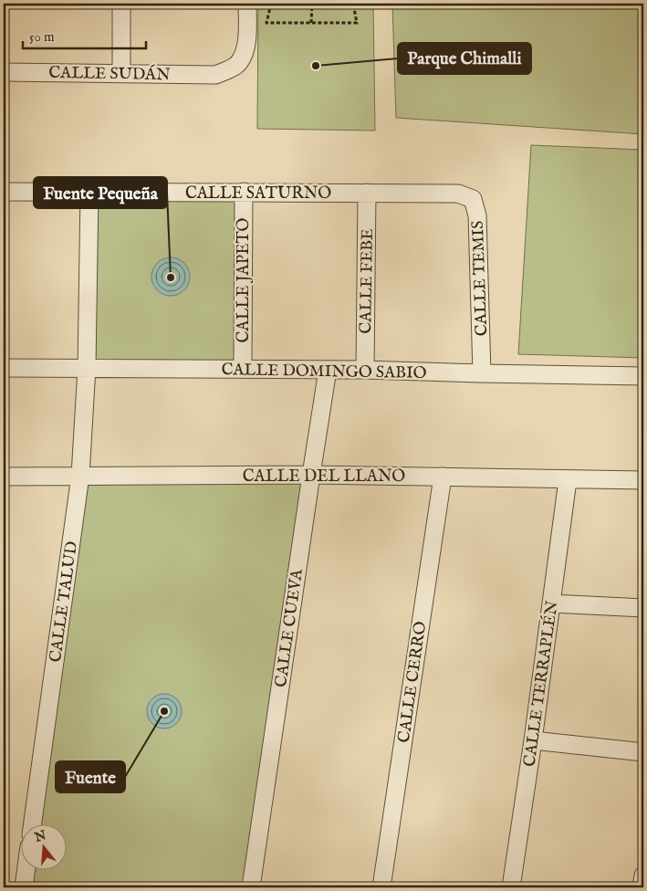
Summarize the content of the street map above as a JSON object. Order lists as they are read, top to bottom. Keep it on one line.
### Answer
{"streets":{"street":["CALLE SUDÁN","CALLE SATURNO","CALLE TEMIS","CALLE JAPETO","CALLE FEBE","CALLE DOMINGO SABIO","CALLE DEL LLANO","CALLE TALUD","CALLE CUEVA","CALLE CERRO","CALLE TERRAPLÉN"]},"crossings":[["CALLE SATURNO","CALLE TEMIS"],["CALLE SATURNO","CALLE JAPETO"],["CALLE SATURNO","CALLE FEBE"],["CALLE SATURNO","CALLE TALUD"],["CALLE TEMIS","CALLE DOMINGO SABIO"],["CALLE JAPETO","CALLE DOMINGO SABIO"],["CALLE FEBE","CALLE DOMINGO SABIO"],["CALLE DOMINGO SABIO","CALLE TALUD"],["CALLE DOMINGO SABIO","CALLE CUEVA"],["CALLE DEL LLANO","CALLE TALUD"],["CALLE DEL LLANO","CALLE CUEVA"],["CALLE DEL LLANO","CALLE CERRO"],["CALLE DEL LLANO","CALLE TERRAPLÉN"]],"places":["Parque Chimalli","Fuente Pequeña","Fuente"],"scale_bar":"50 m","north":"top"}
